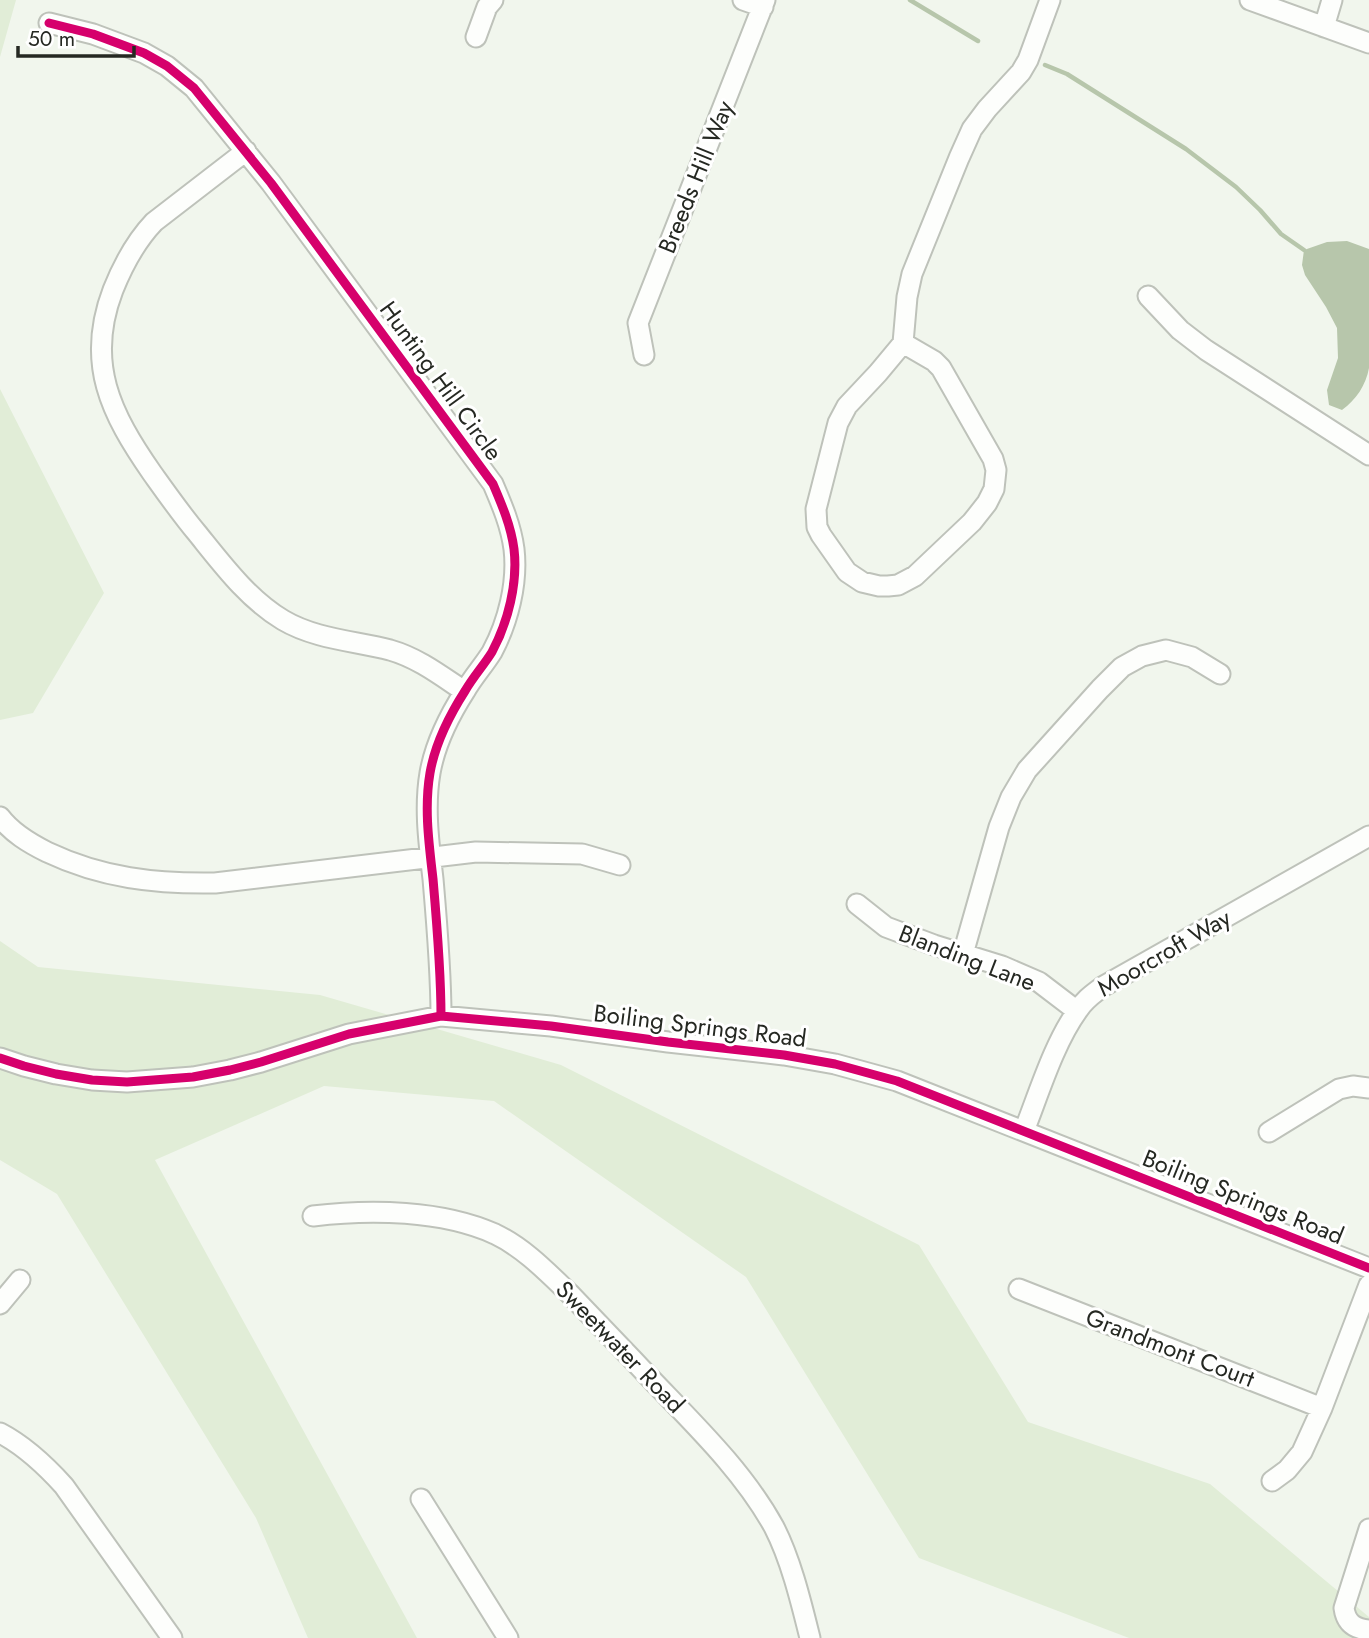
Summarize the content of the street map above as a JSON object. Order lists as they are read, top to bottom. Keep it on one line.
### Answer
{"streets":{"street":["Breeds Hill Way","Hunting Hill Circle","Moorcroft Way","Blanding Lane","Boiling Springs Road","Sweetwater Road","Grandmont Court"]},"crossings":[["Hunting Hill Circle","Boiling Springs Road"],["Moorcroft Way","Blanding Lane"],["Moorcroft Way","Boiling Springs Road"]],"scale_bar":"50 m"}
